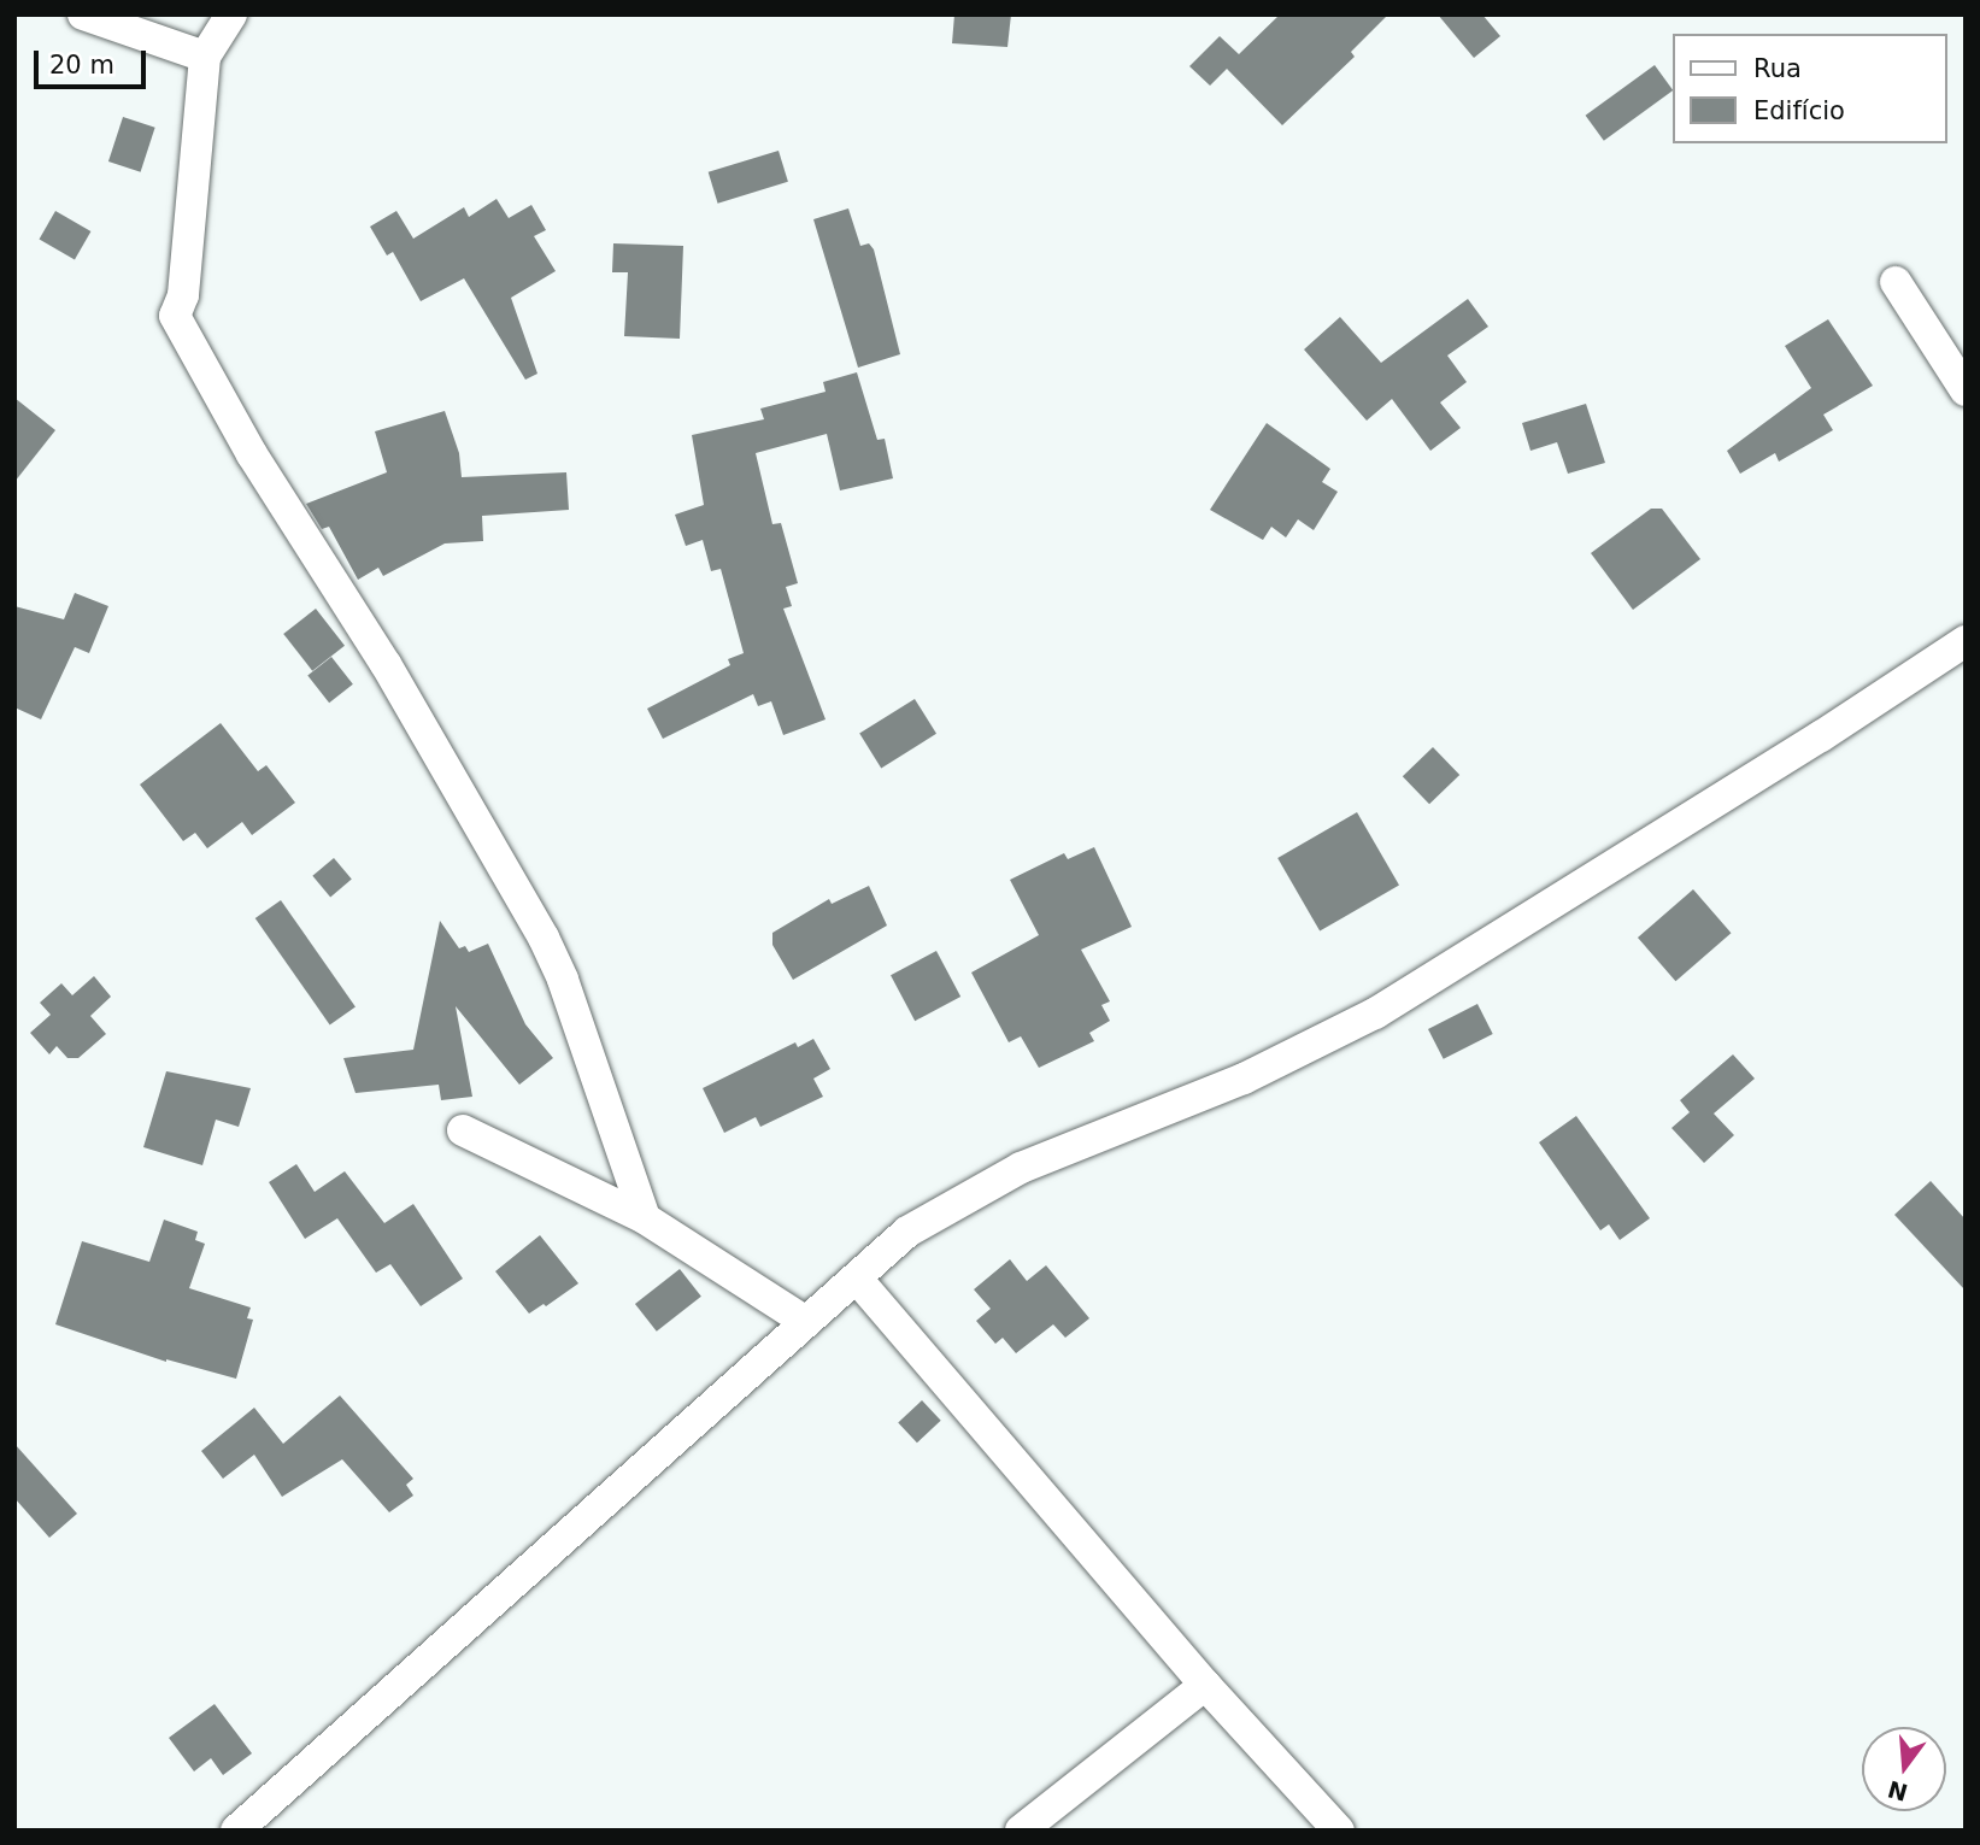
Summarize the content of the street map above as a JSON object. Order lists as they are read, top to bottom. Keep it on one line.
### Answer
{"legend":["Rua","Edifício"],"scale_bar":"20 m","north":"bottom"}
